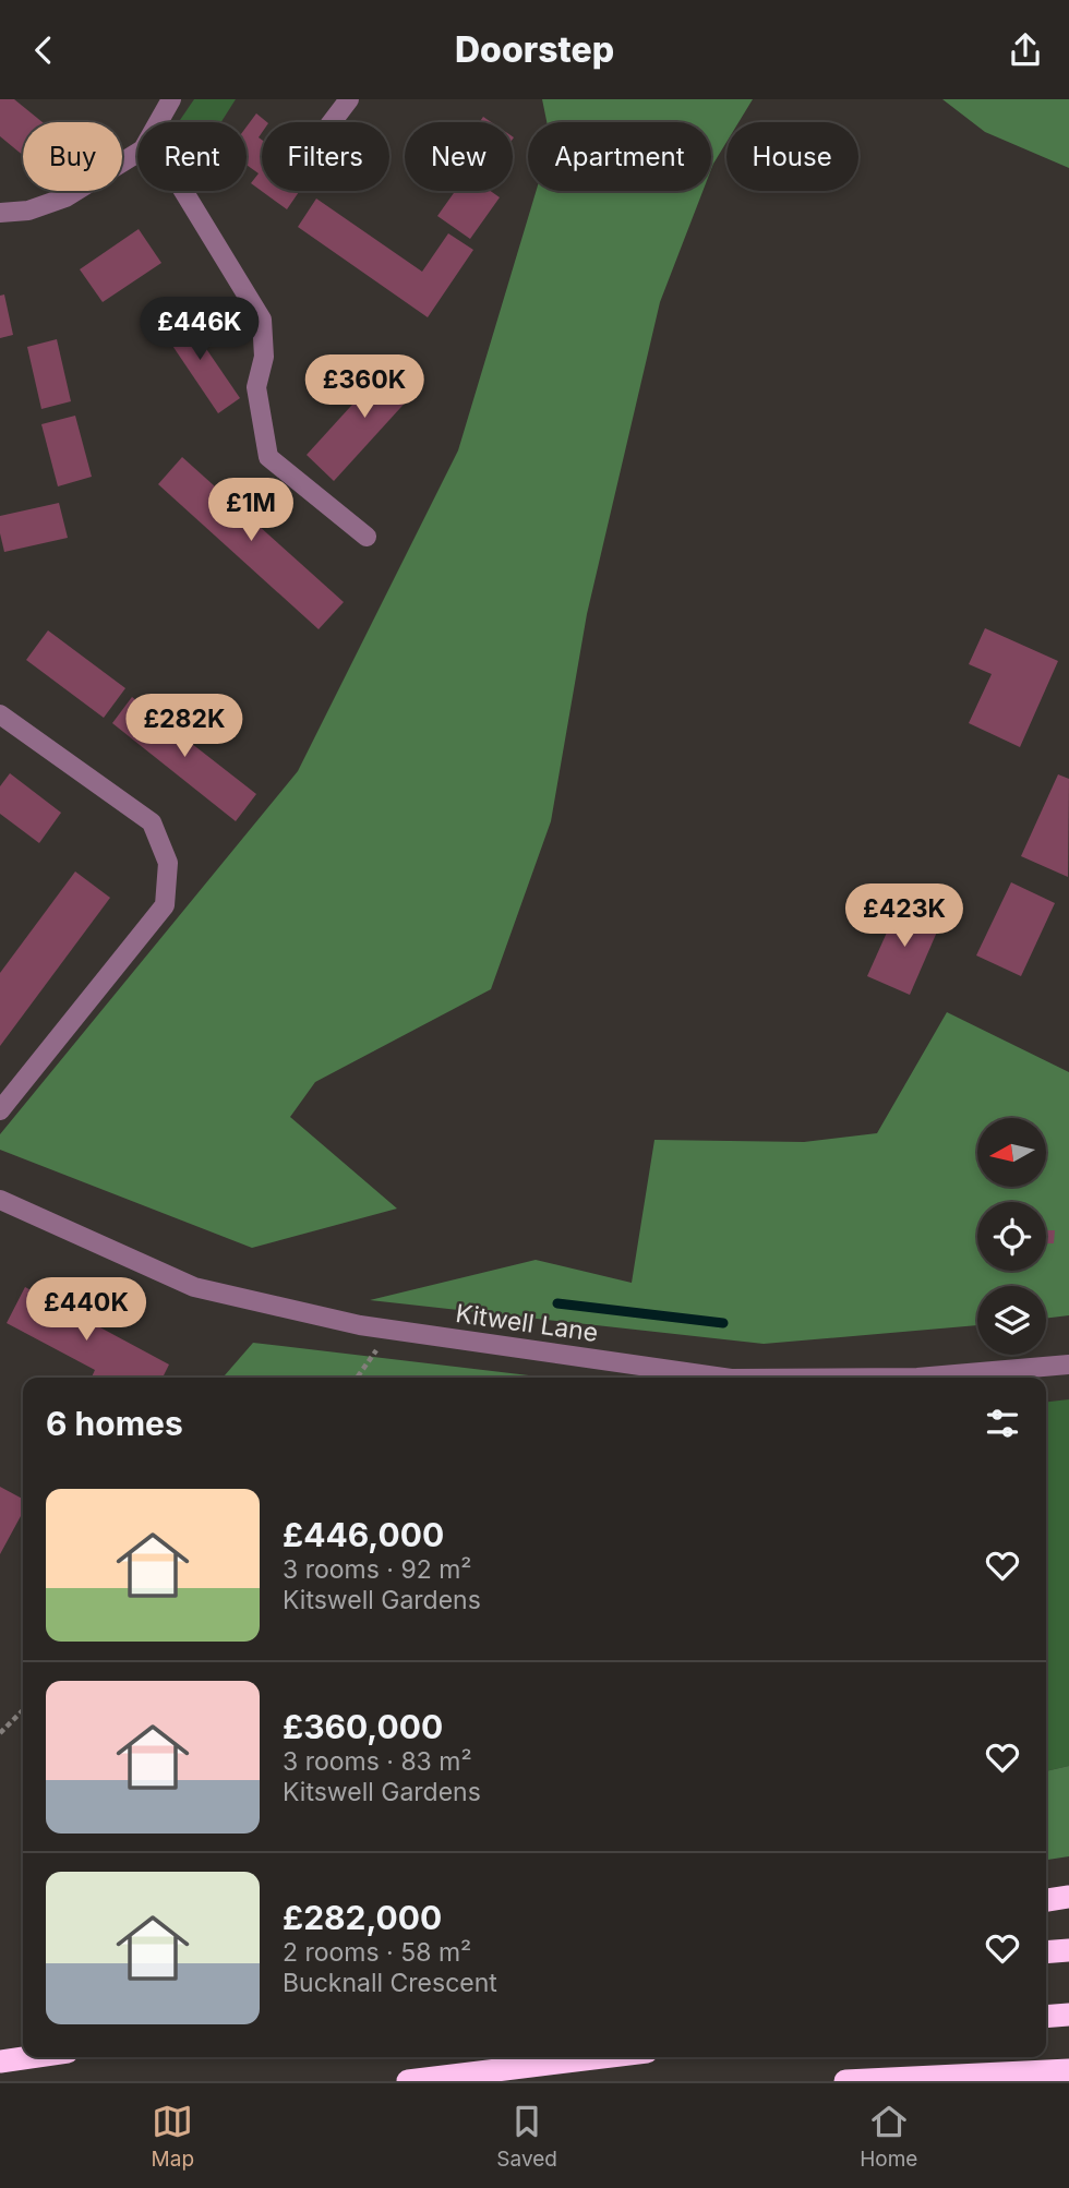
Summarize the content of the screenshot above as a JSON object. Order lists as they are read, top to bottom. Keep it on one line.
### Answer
{"streets":{"street":["Kitwell Lane"]},"north":"left","page":{"header":"Doorstep","chip":["Buy","Rent","Filters","New","Apartment","House"],"price":["£446K","£360K","£1M","£282K","£423K","£440K"],"heading":"6 homes","list":[{"name":"£446,000","note":"3 rooms · 92 m² · Kitswell Gardens"},{"name":"£360,000","note":"3 rooms · 83 m² · Kitswell Gardens"},{"name":"£282,000","note":"2 rooms · 58 m² · Bucknall Crescent"}],"tabs":["Map","Saved","Home"]}}
